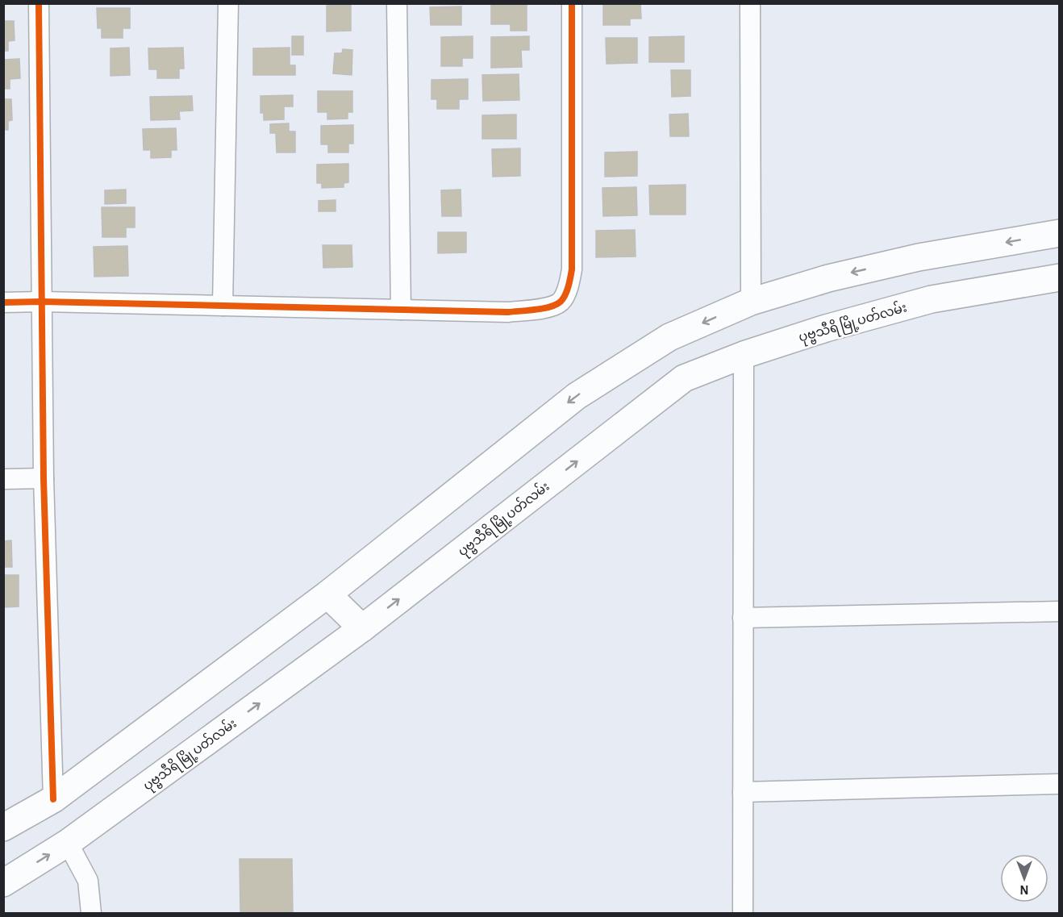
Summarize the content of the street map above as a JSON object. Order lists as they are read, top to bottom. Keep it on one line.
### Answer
{"streets":{"main road":["ပုဗ္ဗသီရိ မြို့ပတ်လမ်း"]},"north":"bottom"}
